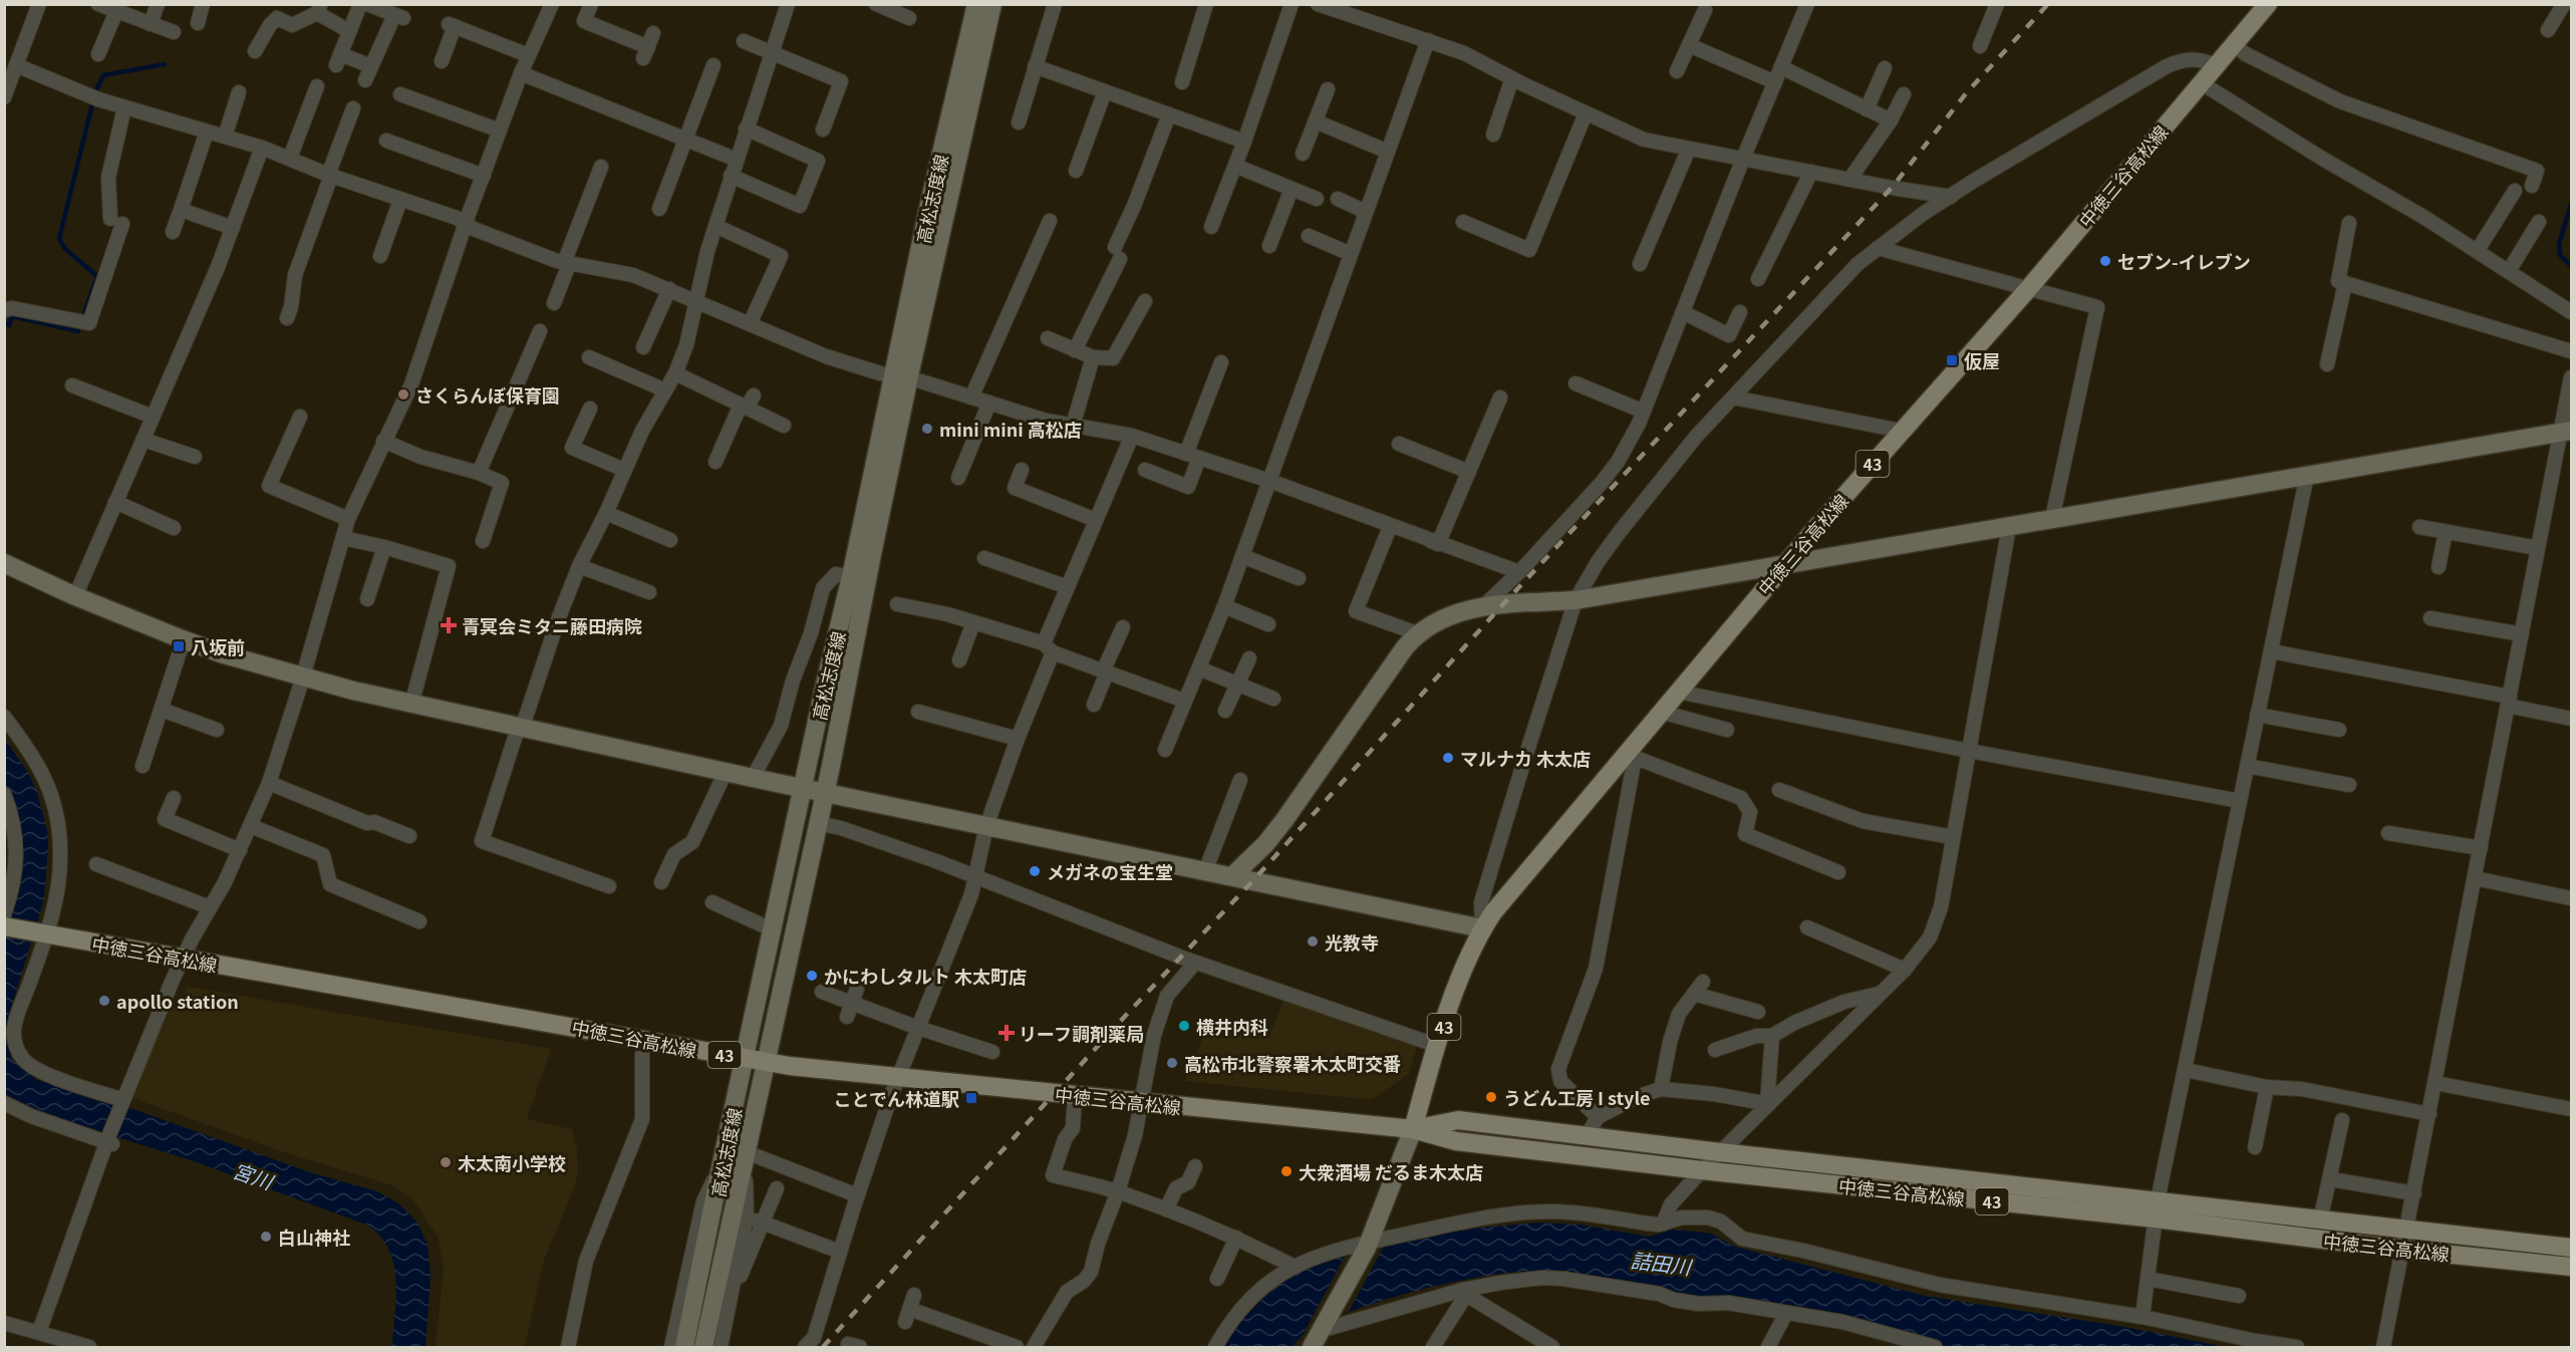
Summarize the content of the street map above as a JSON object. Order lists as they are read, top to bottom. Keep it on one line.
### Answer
{"streets":{"main road":["中徳三谷高松線","43"],"street":["高松志度線"]},"crossings":[["中徳三谷高松線","高松志度線"]],"water":["宮川","詰田川"],"places":{"other":["セブン-イレブン","さくらんぼ保育園","mini mini 高松店","マルナカ 木太店","メガネの宝生堂","光教寺","かにわしタルト 木太町店","apollo station","横井内科","高松市北警察署木太町交番","うどん工房 I style","木太南小学校","大衆酒場 だるま木太店","白山神社"],"transit":["仮屋","八坂前","ことでん林道駅"],"health":["青冥会ミタニ藤田病院","リーフ調剤薬局"]}}
